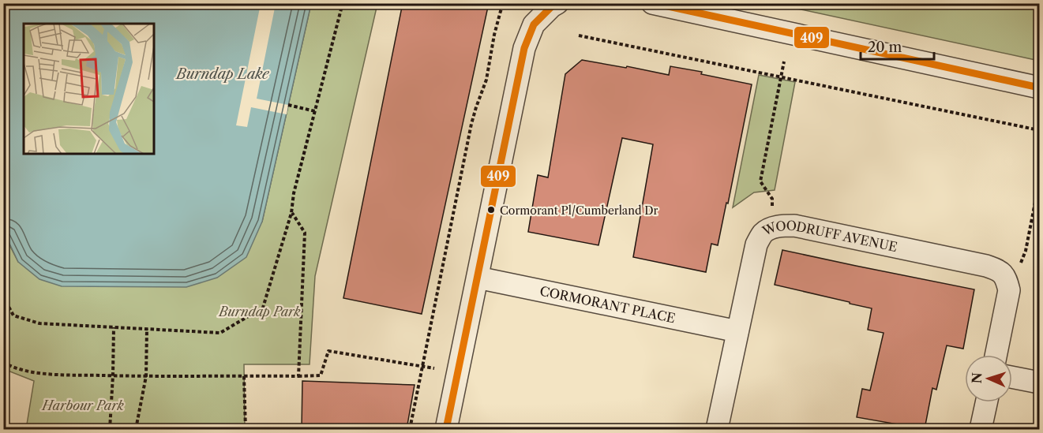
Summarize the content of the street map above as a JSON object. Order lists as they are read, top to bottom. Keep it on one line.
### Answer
{"streets":{"street":["WOODRUFF AVENUE","CORMORANT PLACE"]},"crossings":[["WOODRUFF AVENUE","CORMORANT PLACE"]],"water":["Burndap Lake"],"parks":["Burndap Park","Harbour Park"],"places":["Cormorant Pl/Cumberland Dr"],"lines":["transit line 409"],"scale_bar":"20 m","north":"left"}
